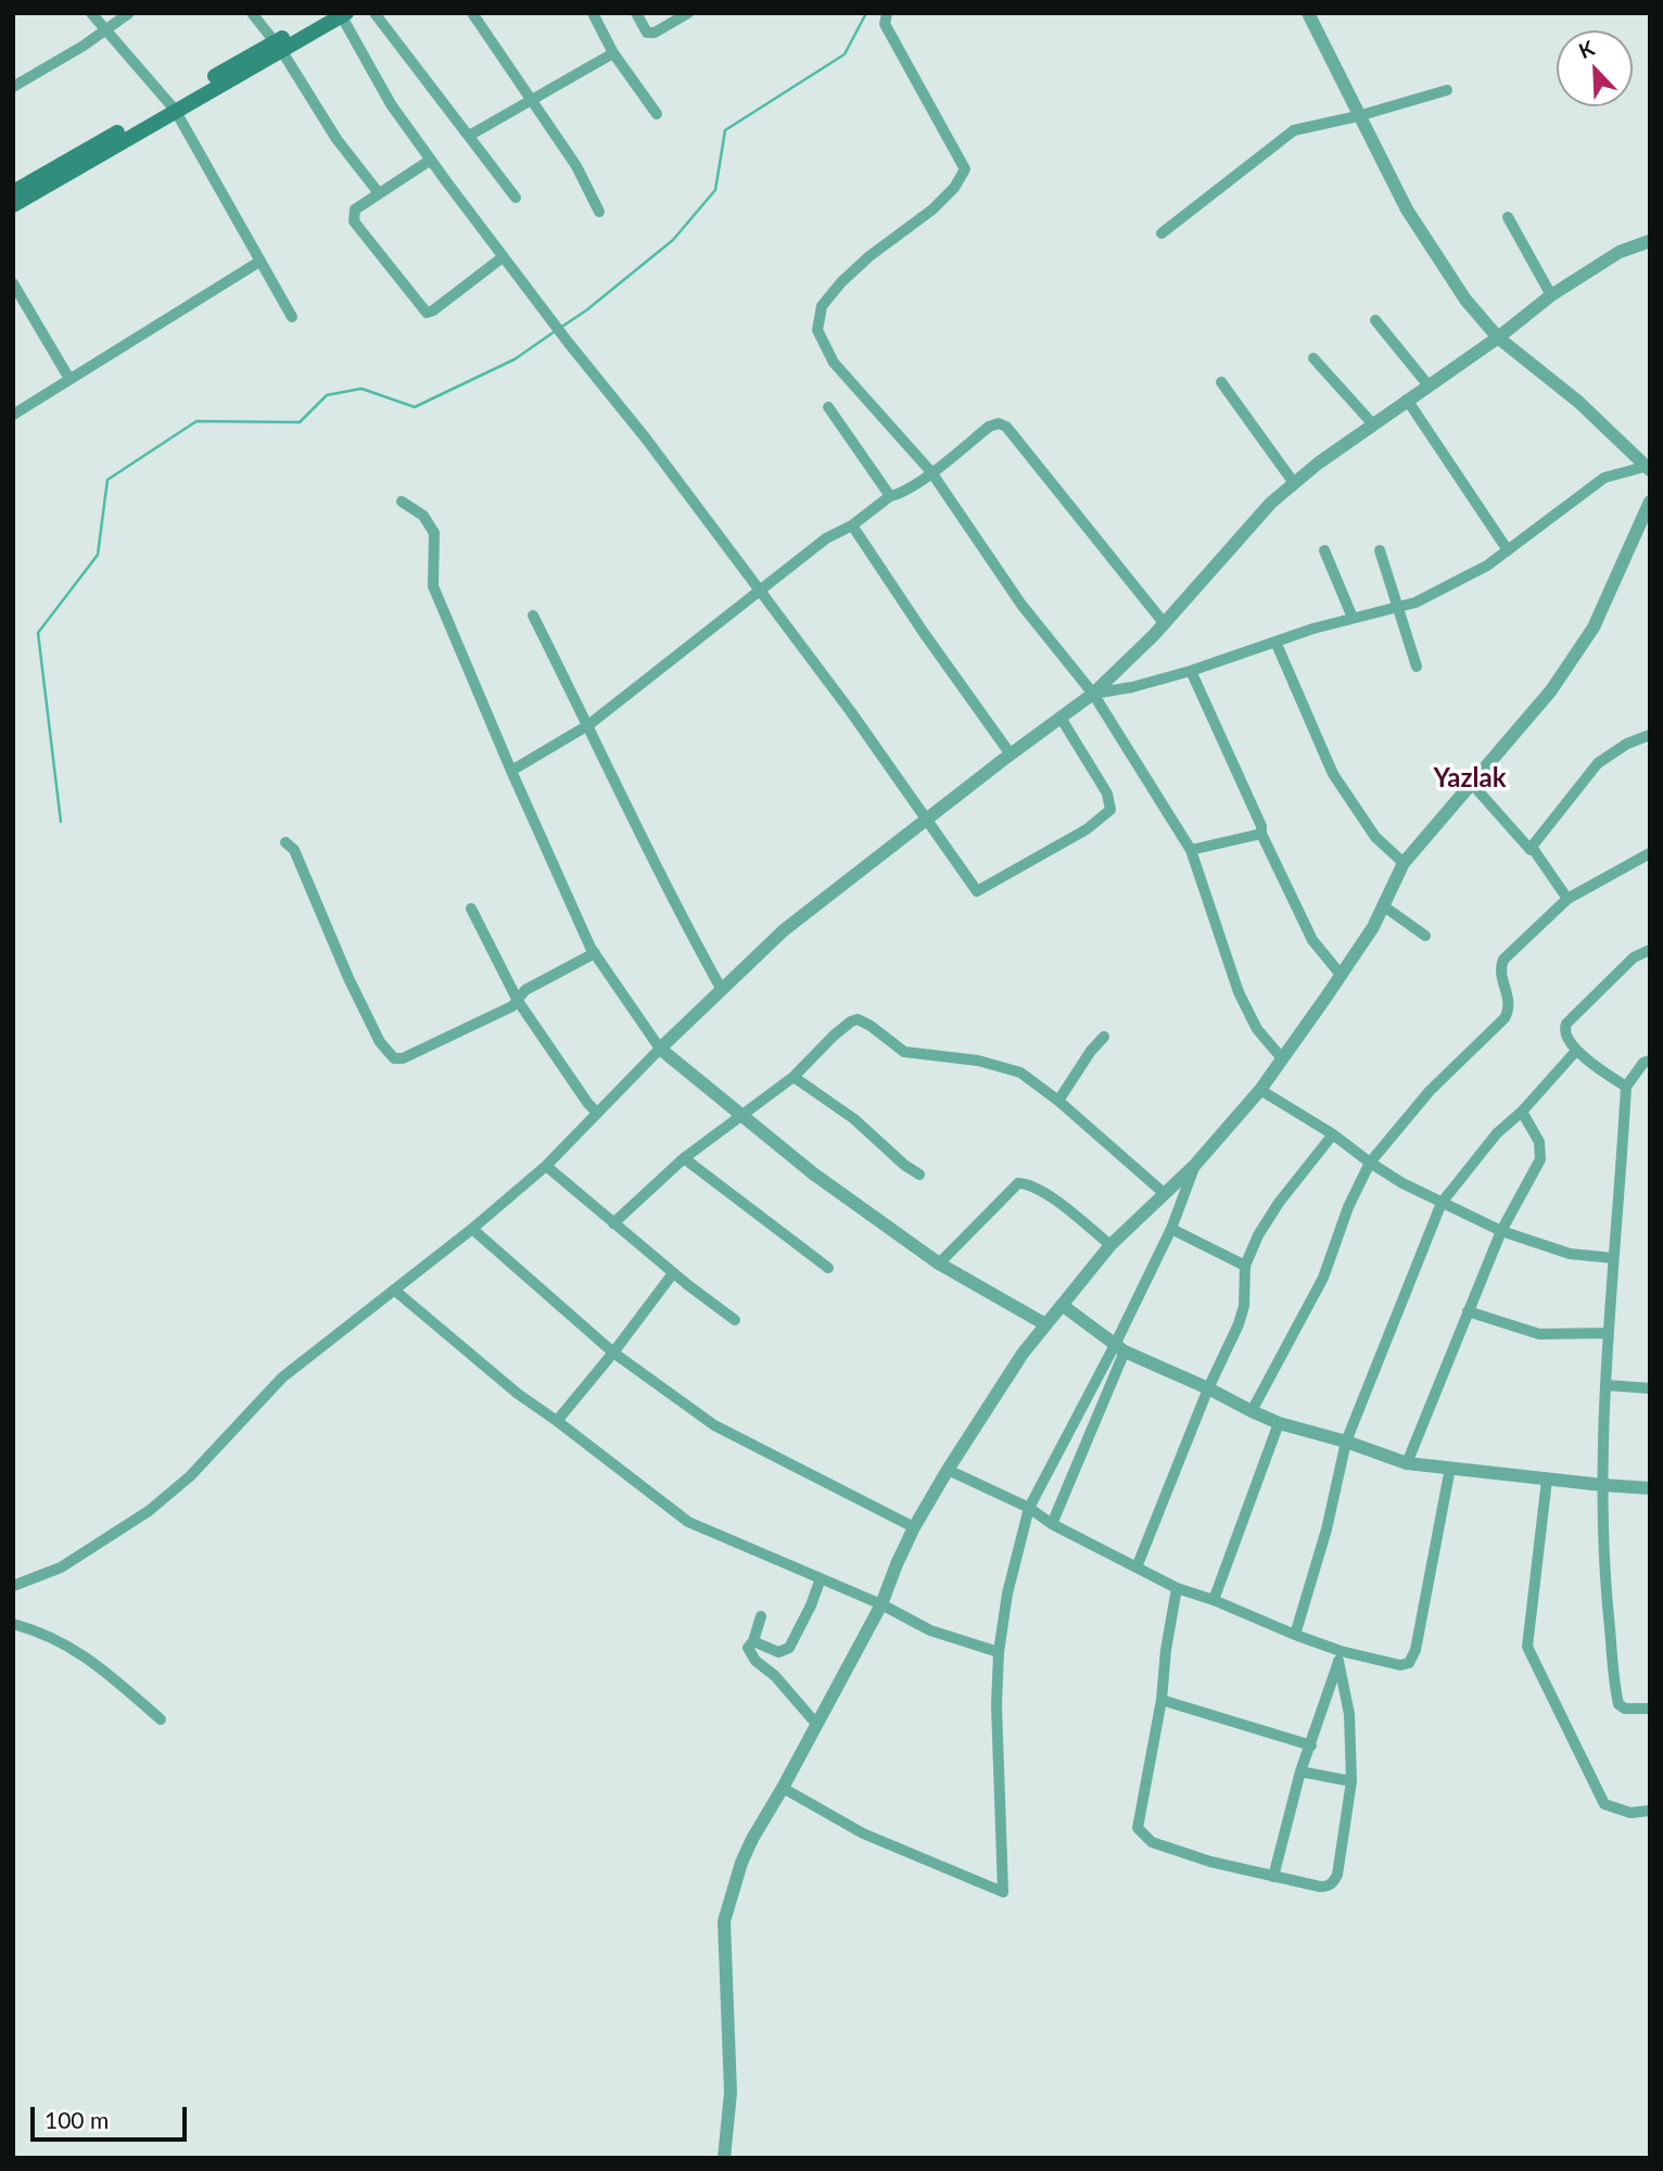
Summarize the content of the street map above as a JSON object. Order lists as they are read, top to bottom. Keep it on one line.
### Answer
{"districts":["Yazlak"],"scale_bar":"100 m","north":"top left"}
